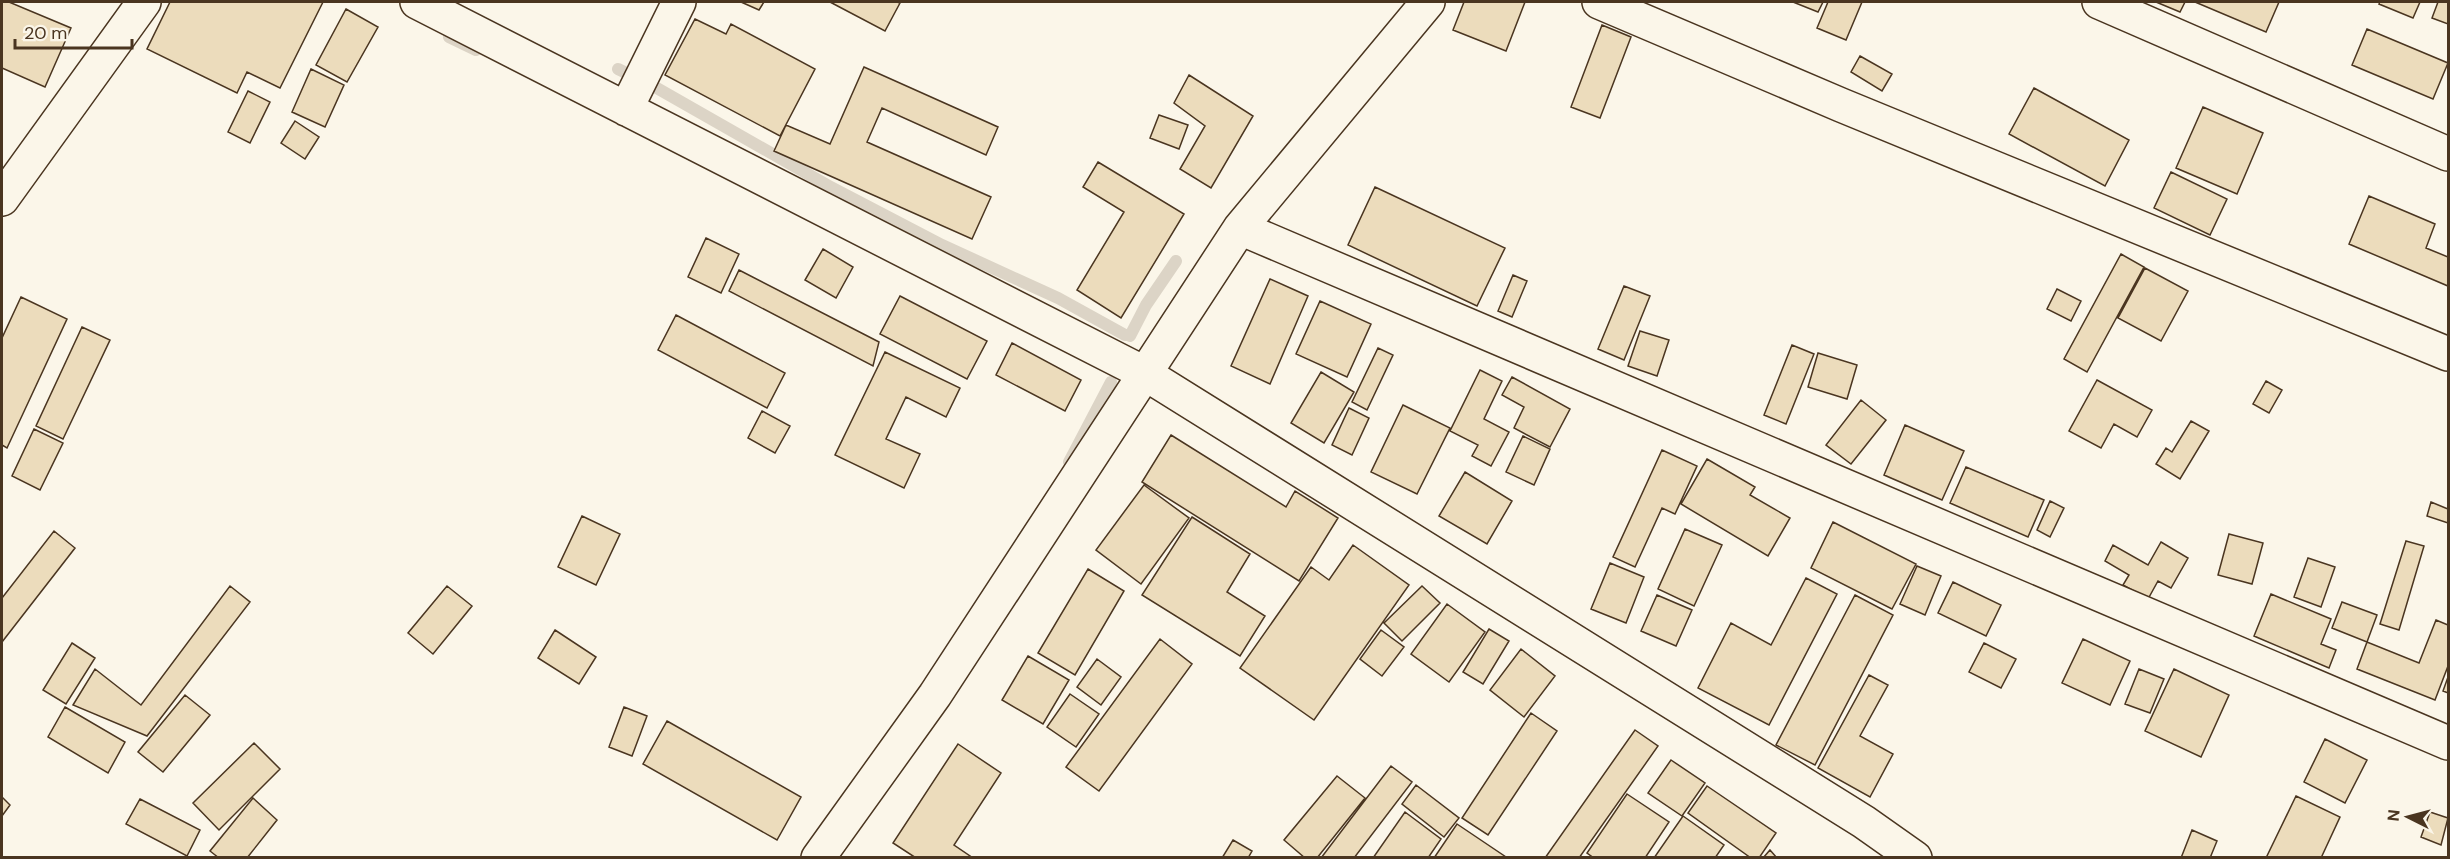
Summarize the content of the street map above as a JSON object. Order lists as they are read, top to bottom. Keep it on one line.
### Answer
{"scale_bar":"20 m","north":"left"}
